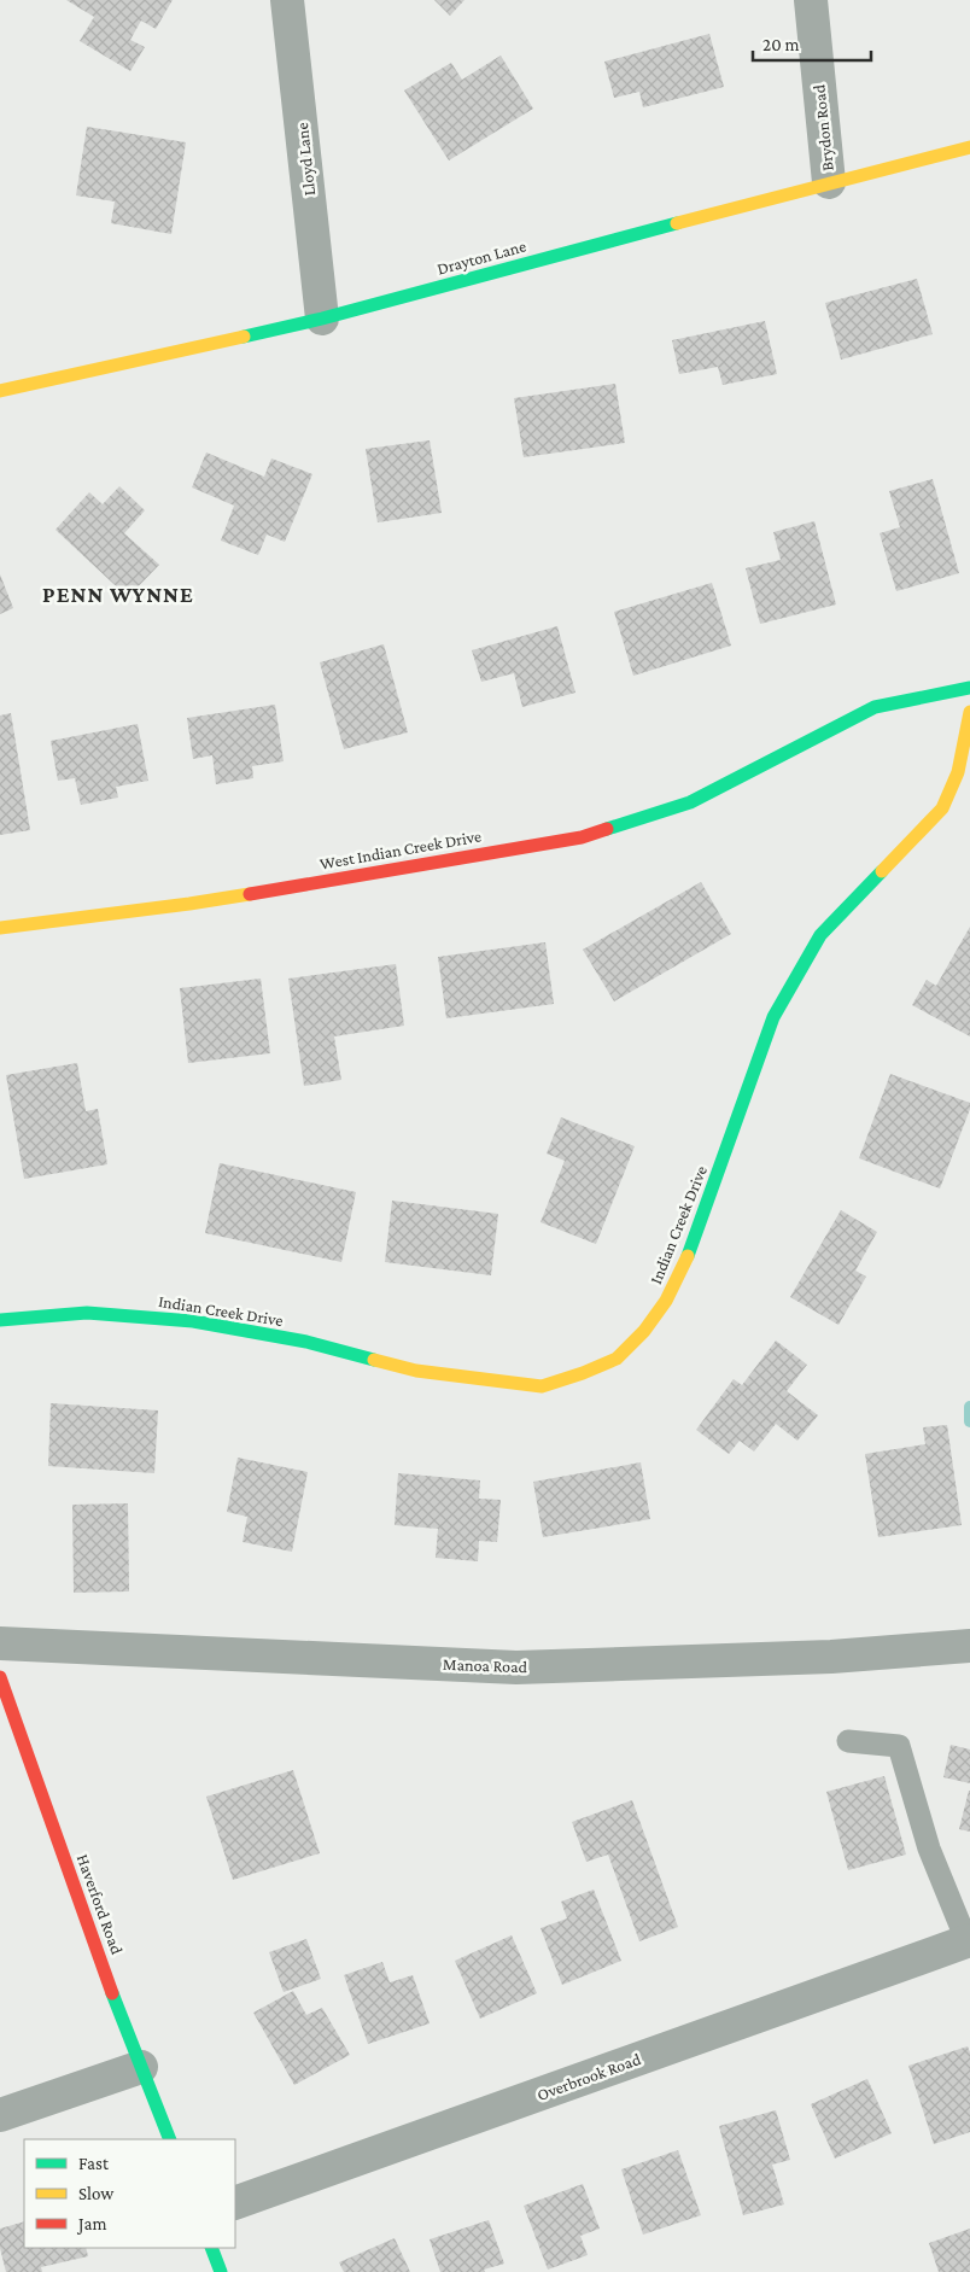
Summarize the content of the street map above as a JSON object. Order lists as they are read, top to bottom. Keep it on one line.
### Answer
{"streets":{"street":["Brydon Road","Lloyd Lane","Drayton Lane","West Indian Creek Drive","Indian Creek Drive","Manoa Road","Haverford Road","Overbrook Road"]},"crossings":[["Brydon Road","Drayton Lane"],["Lloyd Lane","Drayton Lane"]],"districts":["PENN WYNNE"],"legend":["Fast","Slow","Jam"],"scale_bar":"20 m"}
